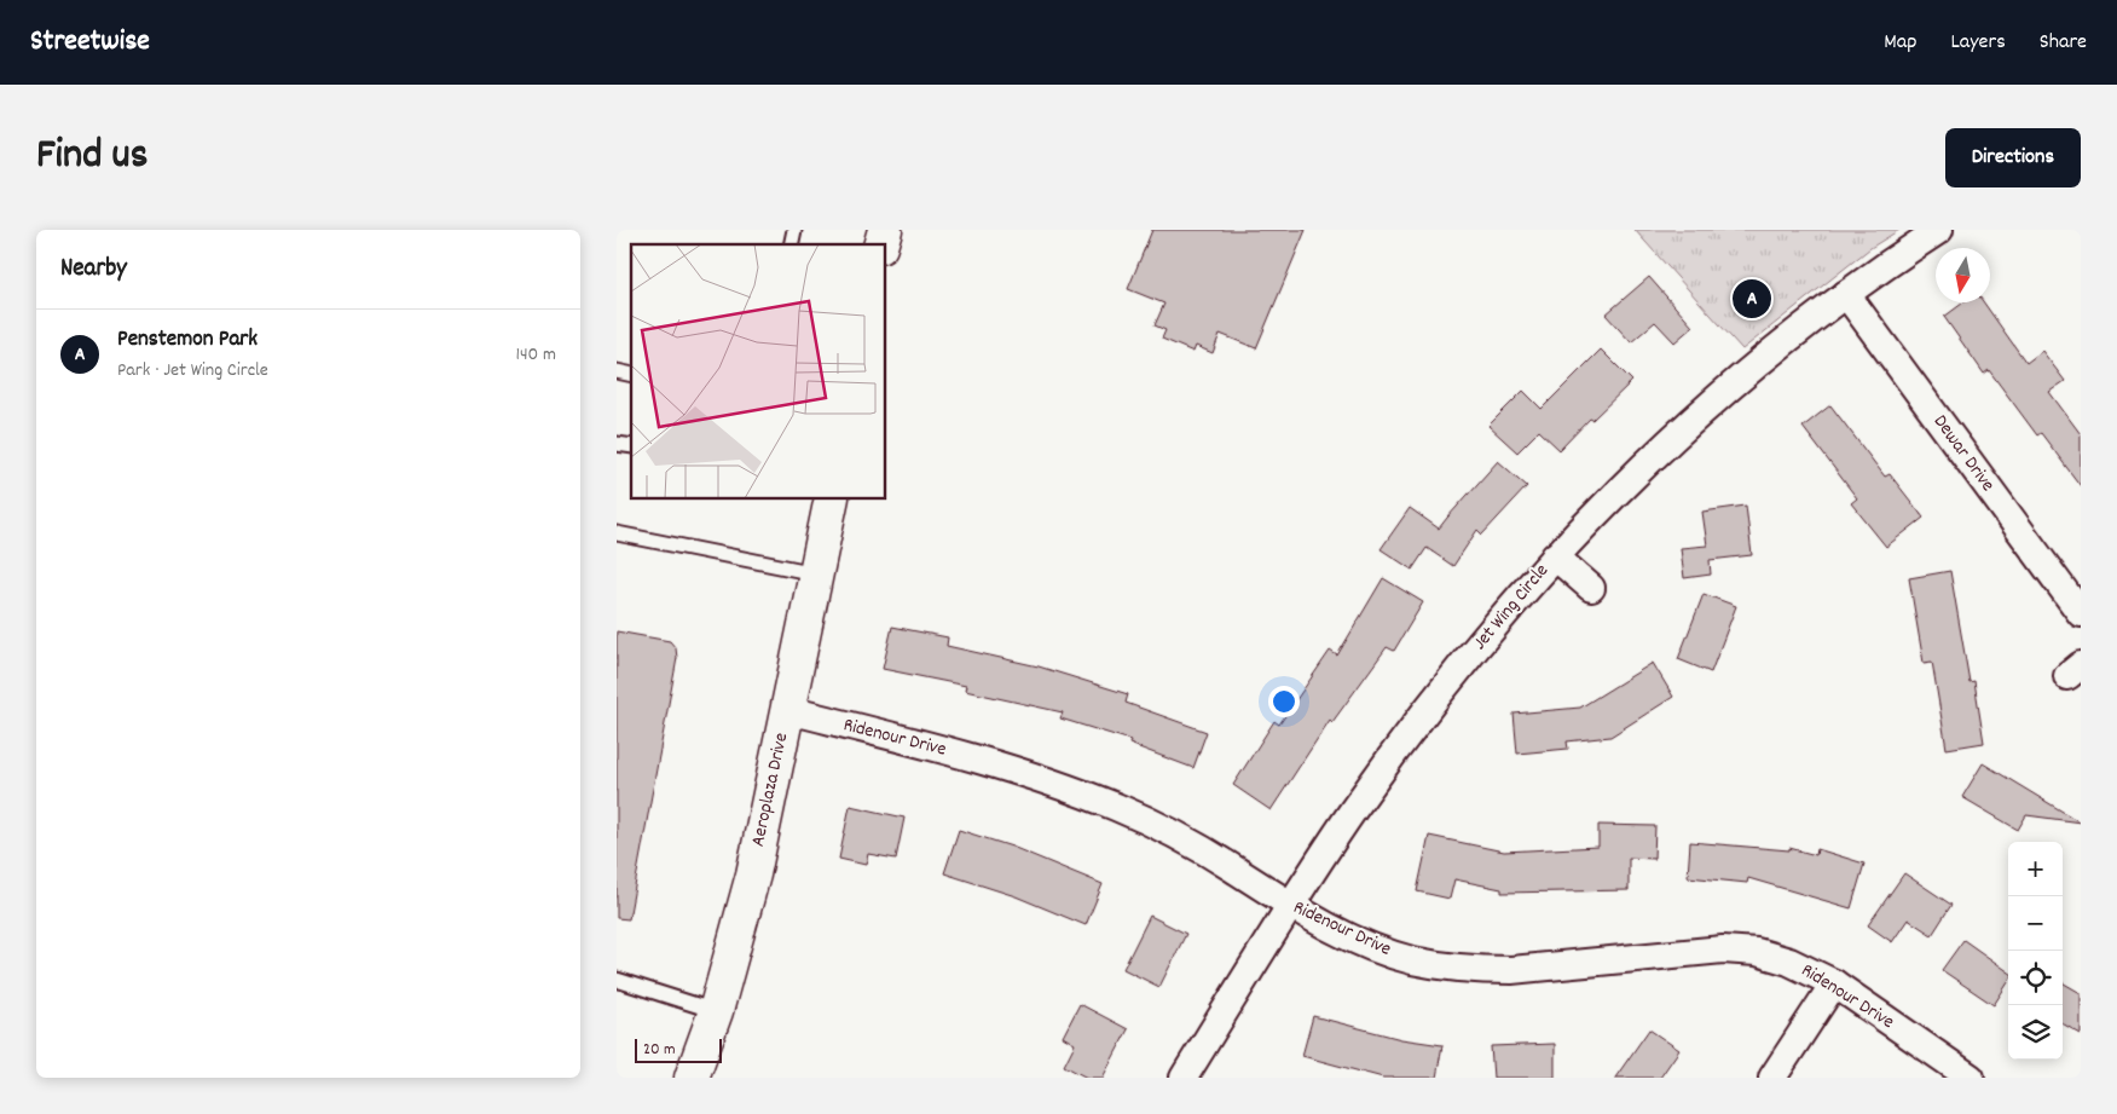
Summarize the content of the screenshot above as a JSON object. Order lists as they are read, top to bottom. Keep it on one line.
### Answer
{"streets":{"street":["Dewar Drive","Jet Wing Circle","Ridenour Drive","Aeroplaza Drive"]},"crossings":[["Dewar Drive","Jet Wing Circle"],["Jet Wing Circle","Ridenour Drive"],["Ridenour Drive","Aeroplaza Drive"]],"scale_bar":"20 m","north":"bottom","page":{"header":"Streetwise","nav":["Map","Layers","Share"],"title":"Find us","buttons":"Directions","heading":"Nearby","pins":"A","list":[{"mark":"A","name":"Penstemon Park","note":"Park · Jet Wing Circle","value":"140 m"}],"map_buttons":["+","−"],"scale":"20 m"}}
